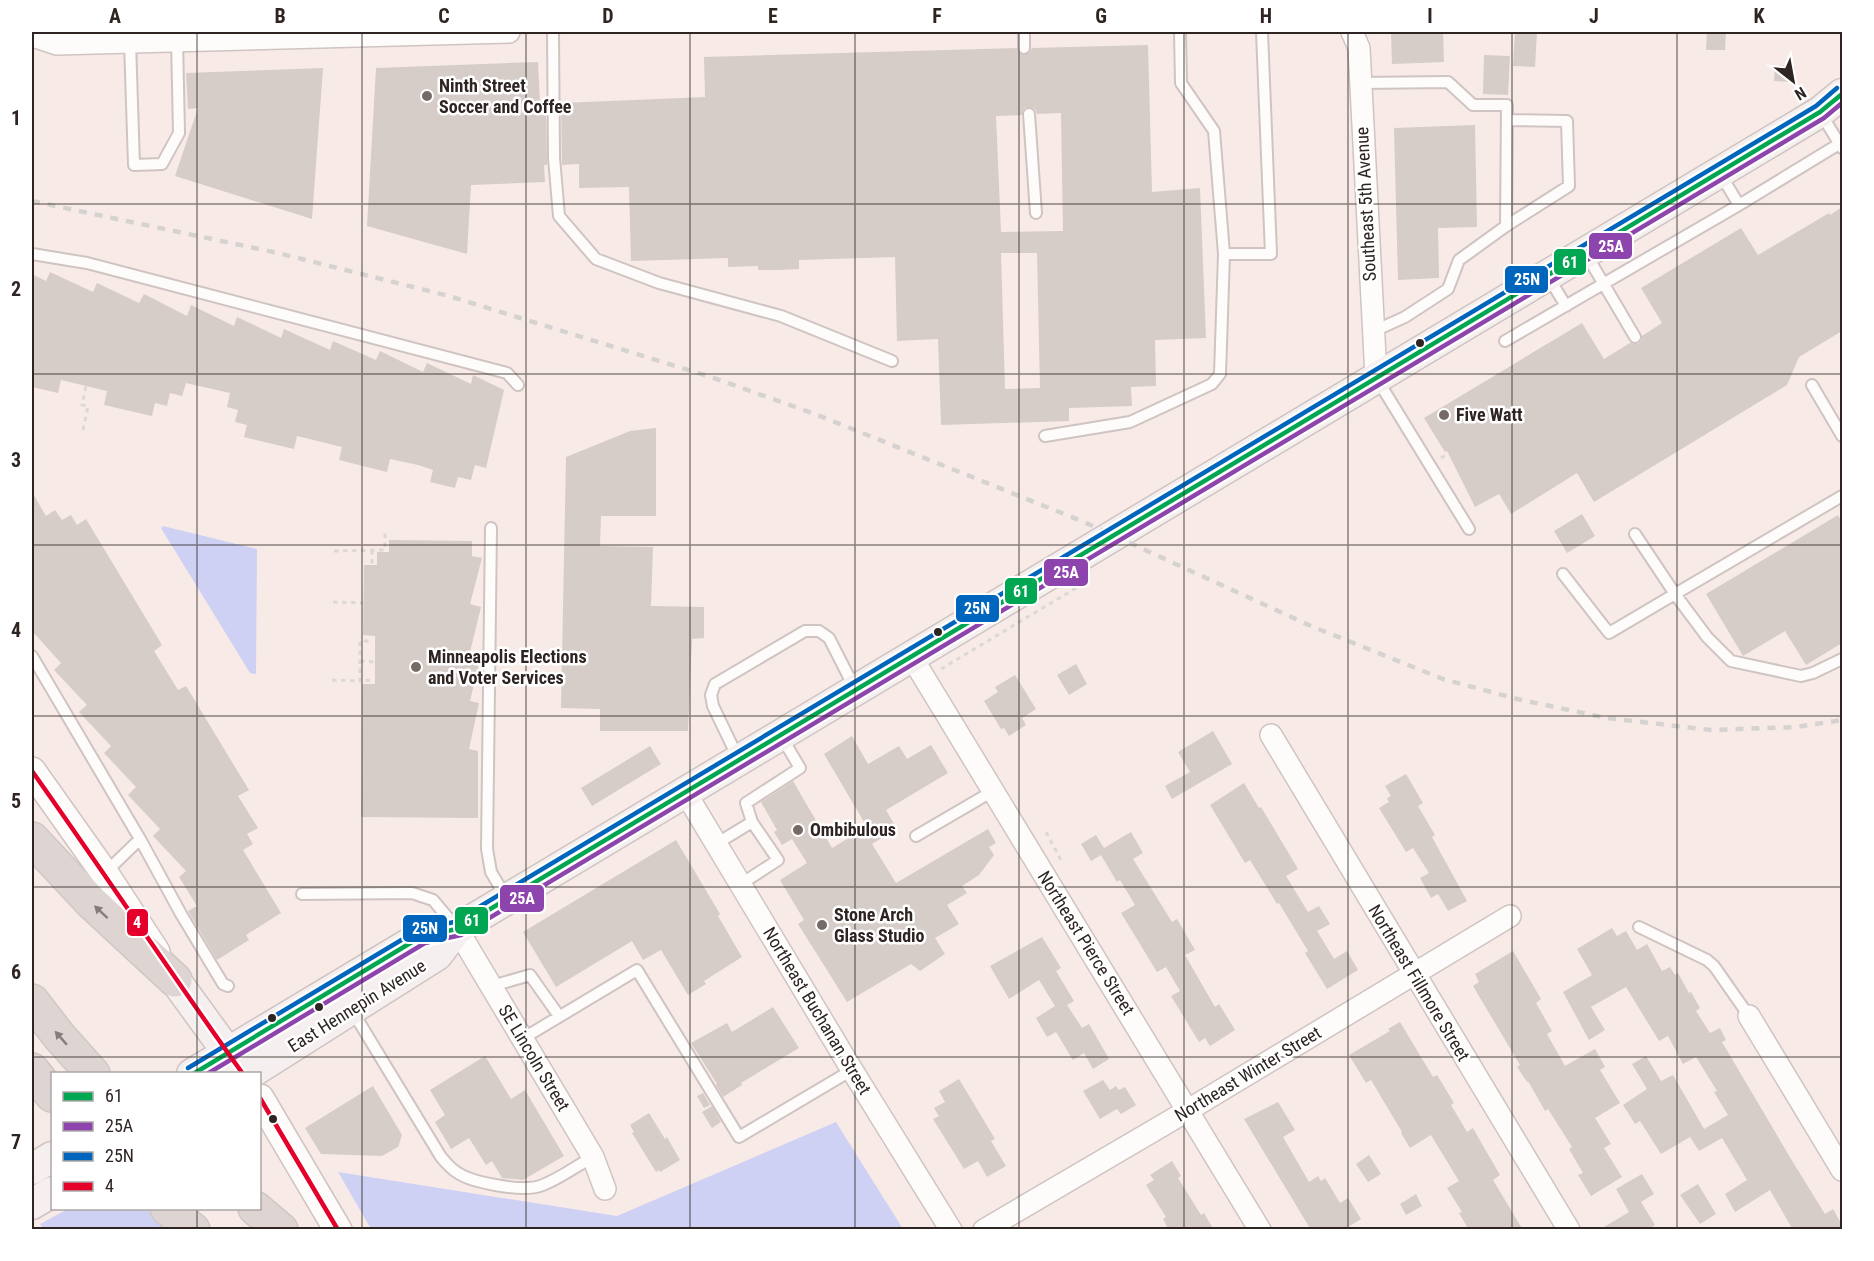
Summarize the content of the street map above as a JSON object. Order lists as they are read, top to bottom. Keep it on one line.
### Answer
{"streets":{"main road":["East Hennepin Avenue"],"street":["Southeast 5th Avenue","Northeast Pierce Street","Northeast Fillmore Street","Northeast Buchanan Street","SE Lincoln Street","Northeast Winter Street"]},"crossings":[["Southeast 5th Avenue","East Hennepin Avenue"],["Northeast Pierce Street","East Hennepin Avenue"],["Northeast Pierce Street","Northeast Winter Street"],["Northeast Fillmore Street","Northeast Winter Street"],["East Hennepin Avenue","Northeast Buchanan Street"],["East Hennepin Avenue","SE Lincoln Street"]],"places":["Ninth Street Soccer and Coffee","Five Watt","Minneapolis Elections and Voter Services","Ombibulous","Stone Arch Glass Studio"],"lines":["transit line 25N","transit line 61","transit line 25A","transit line 4"],"legend":["61","25A","25N","4"],"north":"bottom right","grid":{"columns":["A","B","C","D","E","F","G","H","I","J","K"],"rows":["1","2","3","4","5","6","7"]}}
